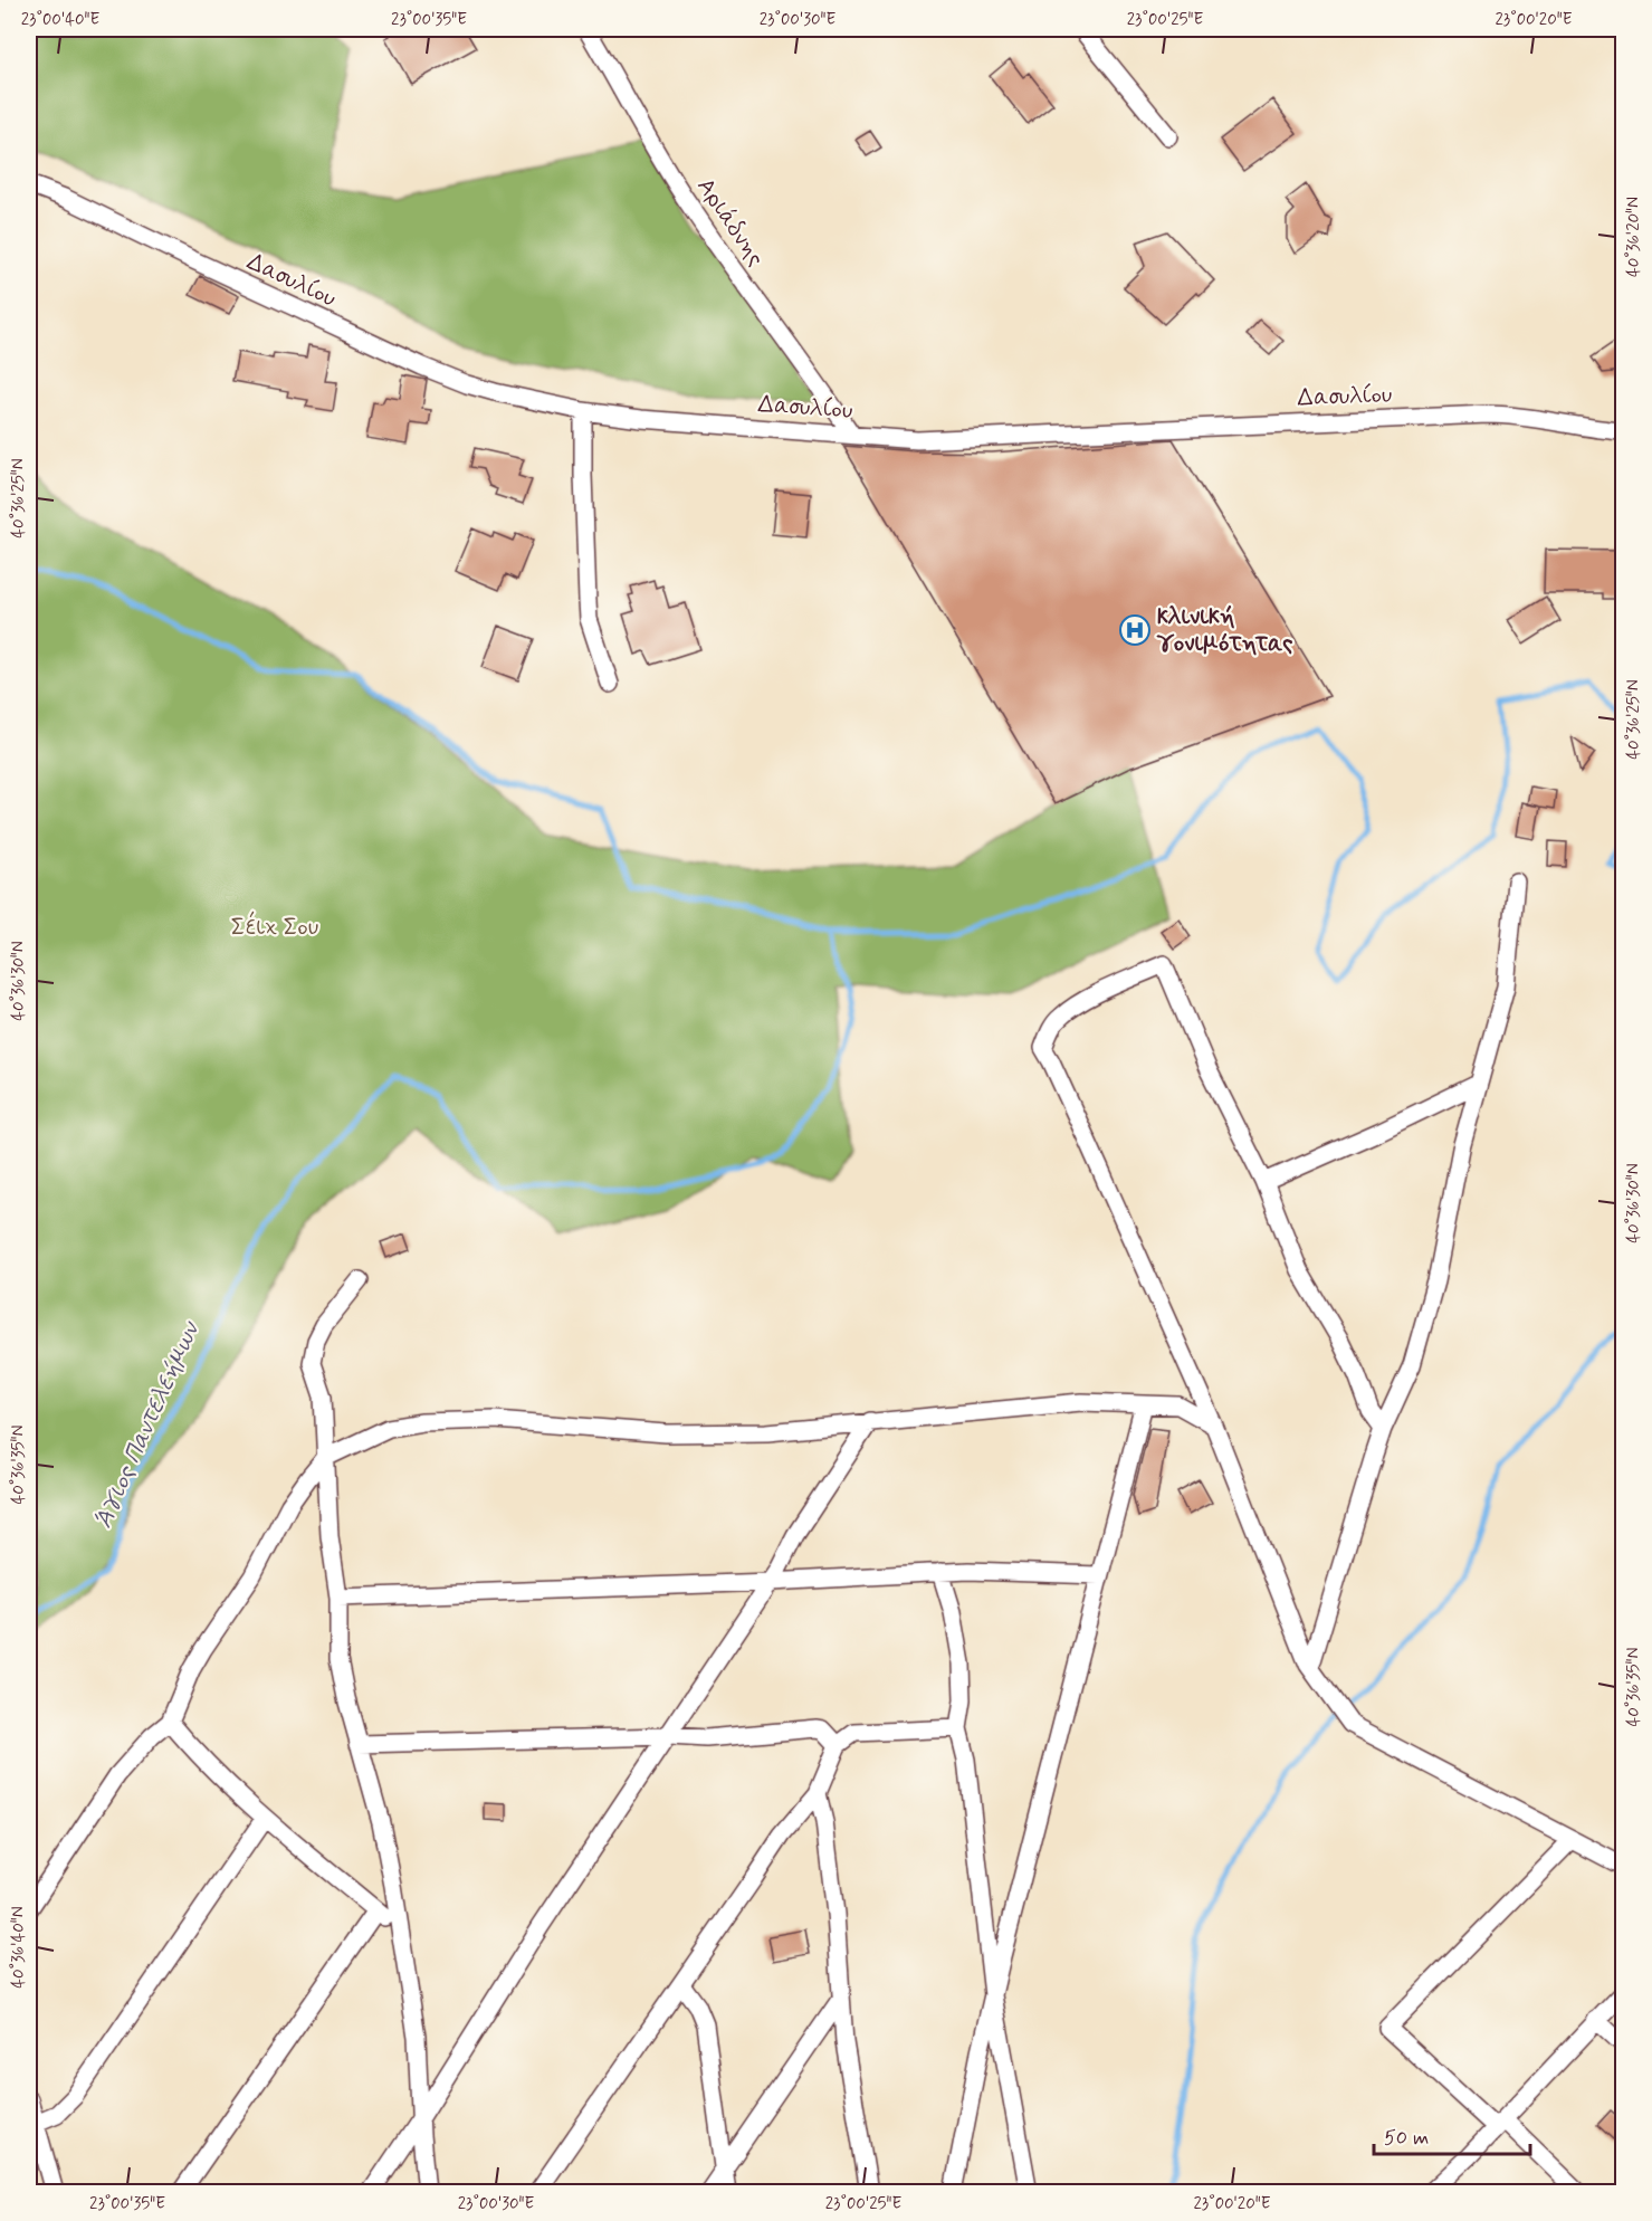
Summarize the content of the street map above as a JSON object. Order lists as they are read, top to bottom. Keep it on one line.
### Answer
{"streets":{"street":["Αριάδνης","Δασυλίου"]},"crossings":[["Αριάδνης","Δασυλίου"]],"water":["Άγιος Παντελεήμων"],"parks":["Σέιχ Σου"],"places":{"hospital":["κλινική γονιμότητας"]},"scale_bar":"50 m","coordinates":["23°00'40\"E","23°00'35\"E","23°00'30\"E","23°00'25\"E","23°00'20\"E","40°36'20\"N","40°36'25\"N","40°36'30\"N","40°36'35\"N","40°36'40\"N"]}
